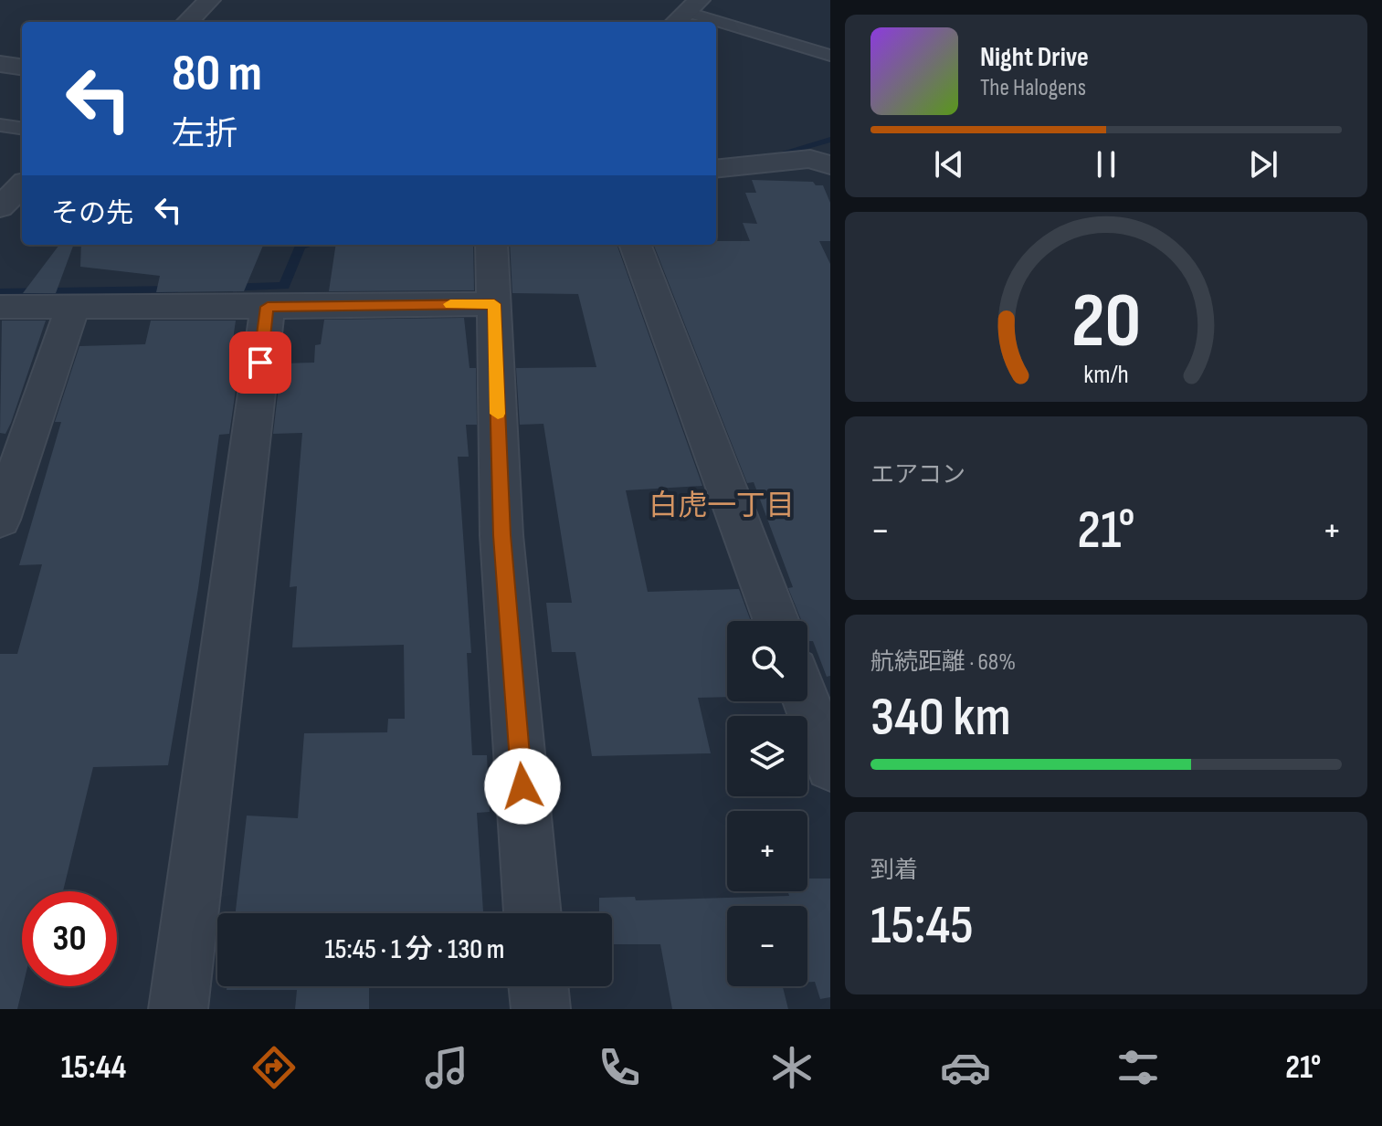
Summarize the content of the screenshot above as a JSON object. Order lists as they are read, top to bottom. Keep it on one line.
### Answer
{"districts":["白虎一丁目"],"page":{"turn":["80 m","左折"],"song":["Night Drive","The Halogens"],"then":"その先","tile":["エアコン",["航続距離 · 68%","340 km"],["到着","15:45"]],"heat":["−","21°","+"],"map_buttons":["+","−"],"limit":"30","trip":"15:45 · 1 分 · 130 m","tabs":["15:44","21°"],"gauge":["20","km/h"]}}
